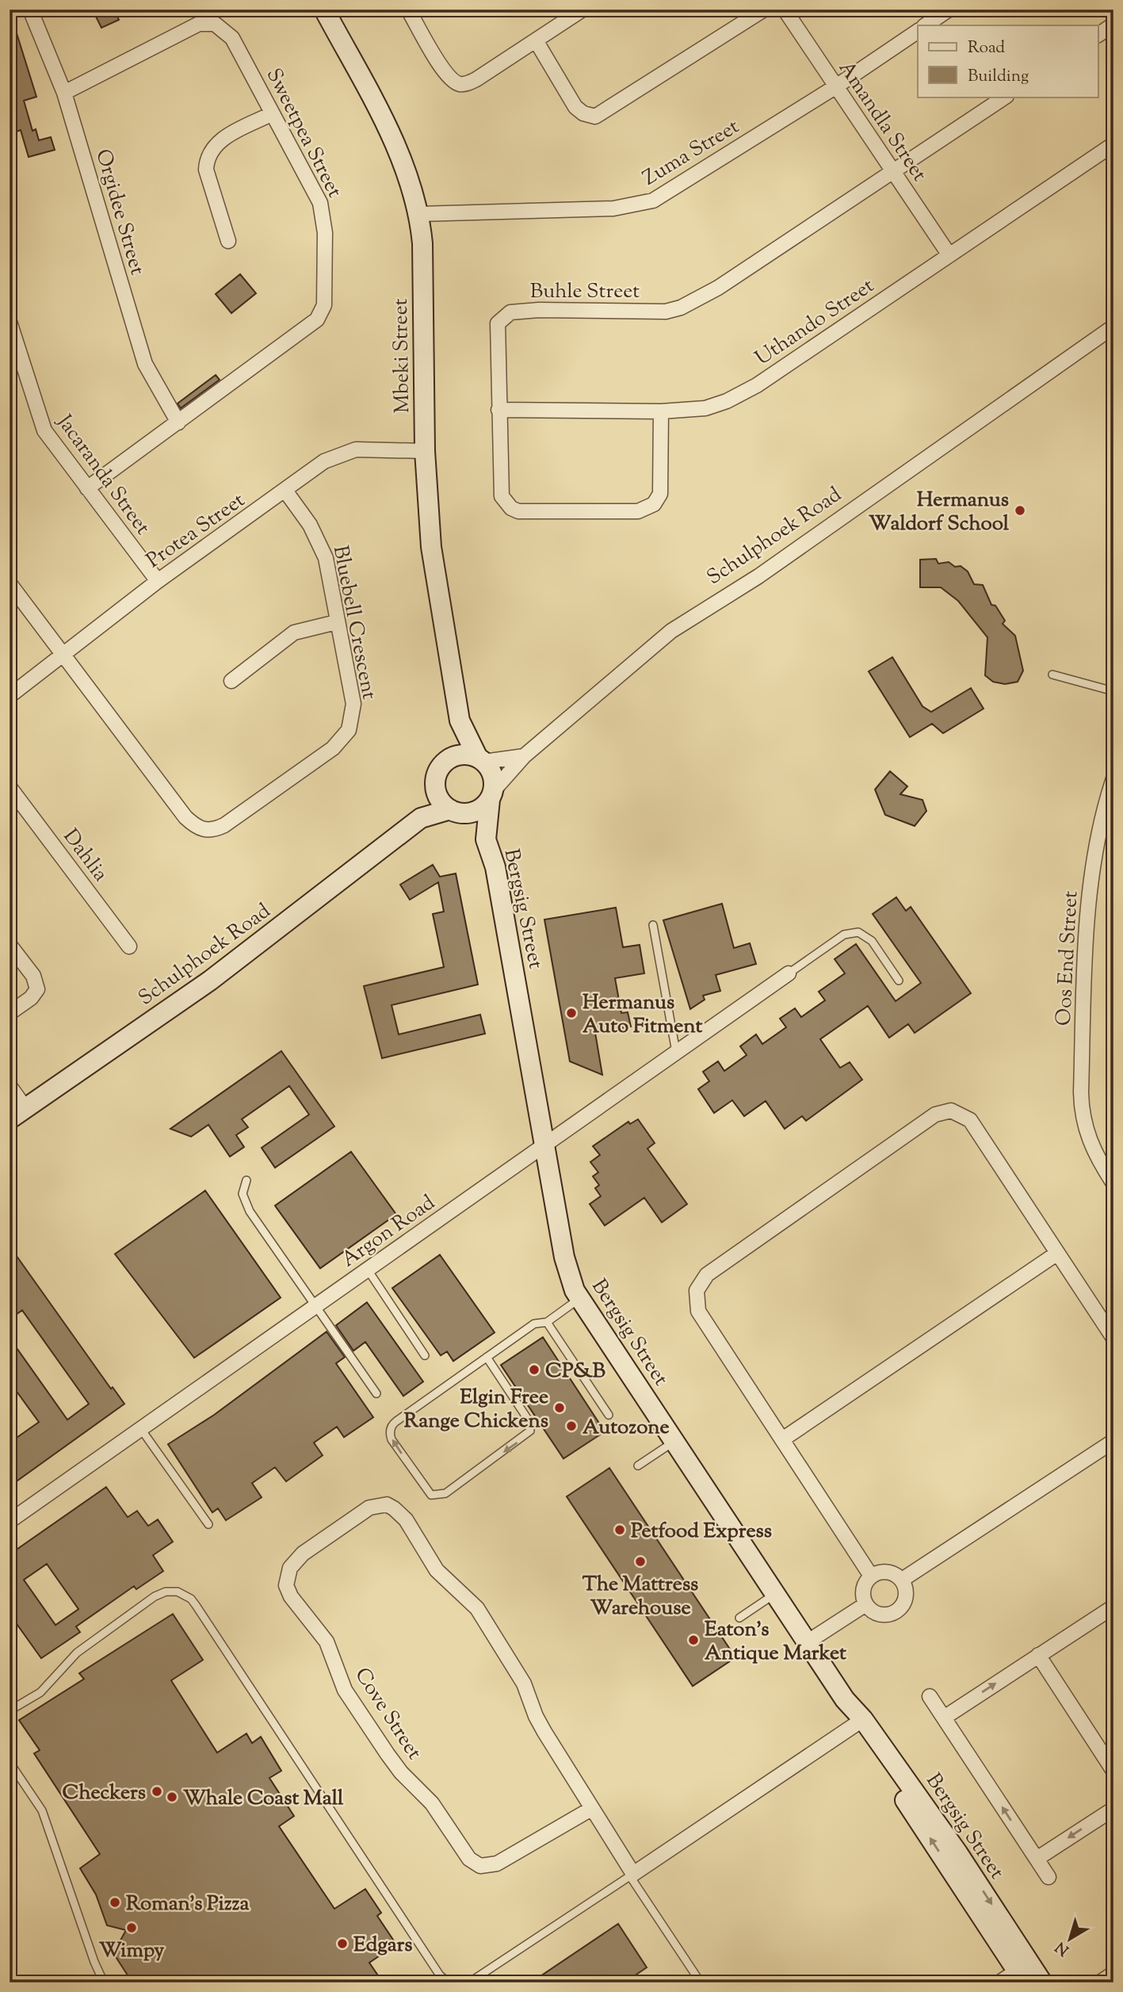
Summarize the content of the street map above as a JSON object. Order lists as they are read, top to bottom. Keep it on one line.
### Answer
{"streets":{"street":["Amandla Street","Sweetpea Street","Zuma Street","Orgidee Street","Buhle Street","Uthando Street","Mbeki Street","Jacaranda Street","Protea Street","Schulphoek Road","Bluebell Crescent","Dahlia","Bergsig Street","Oos End Street","Argon Road","Cove Street"]},"crossings":[["Amandla Street","Zuma Street"],["Amandla Street","Buhle Street"],["Amandla Street","Uthando Street"],["Sweetpea Street","Orgidee Street"],["Sweetpea Street","Jacaranda Street"],["Zuma Street","Mbeki Street"],["Buhle Street","Uthando Street"],["Mbeki Street","Protea Street"],["Mbeki Street","Schulphoek Road"],["Mbeki Street","Bergsig Street"],["Jacaranda Street","Protea Street"],["Protea Street","Bluebell Crescent"],["Schulphoek Road","Bergsig Street"],["Bergsig Street","Argon Road"]],"places":["Hermanus Waldorf School","Hermanus Auto Fitment","CP&B","Elgin Free Range Chickens","Autozone","Petfood Express","The Mattress Warehouse","Eaton's Antique Market","Checkers","Whale Coast Mall","Roman's Pizza","Wimpy","Edgars"],"legend":["Road","Building"],"north":"bottom left"}
